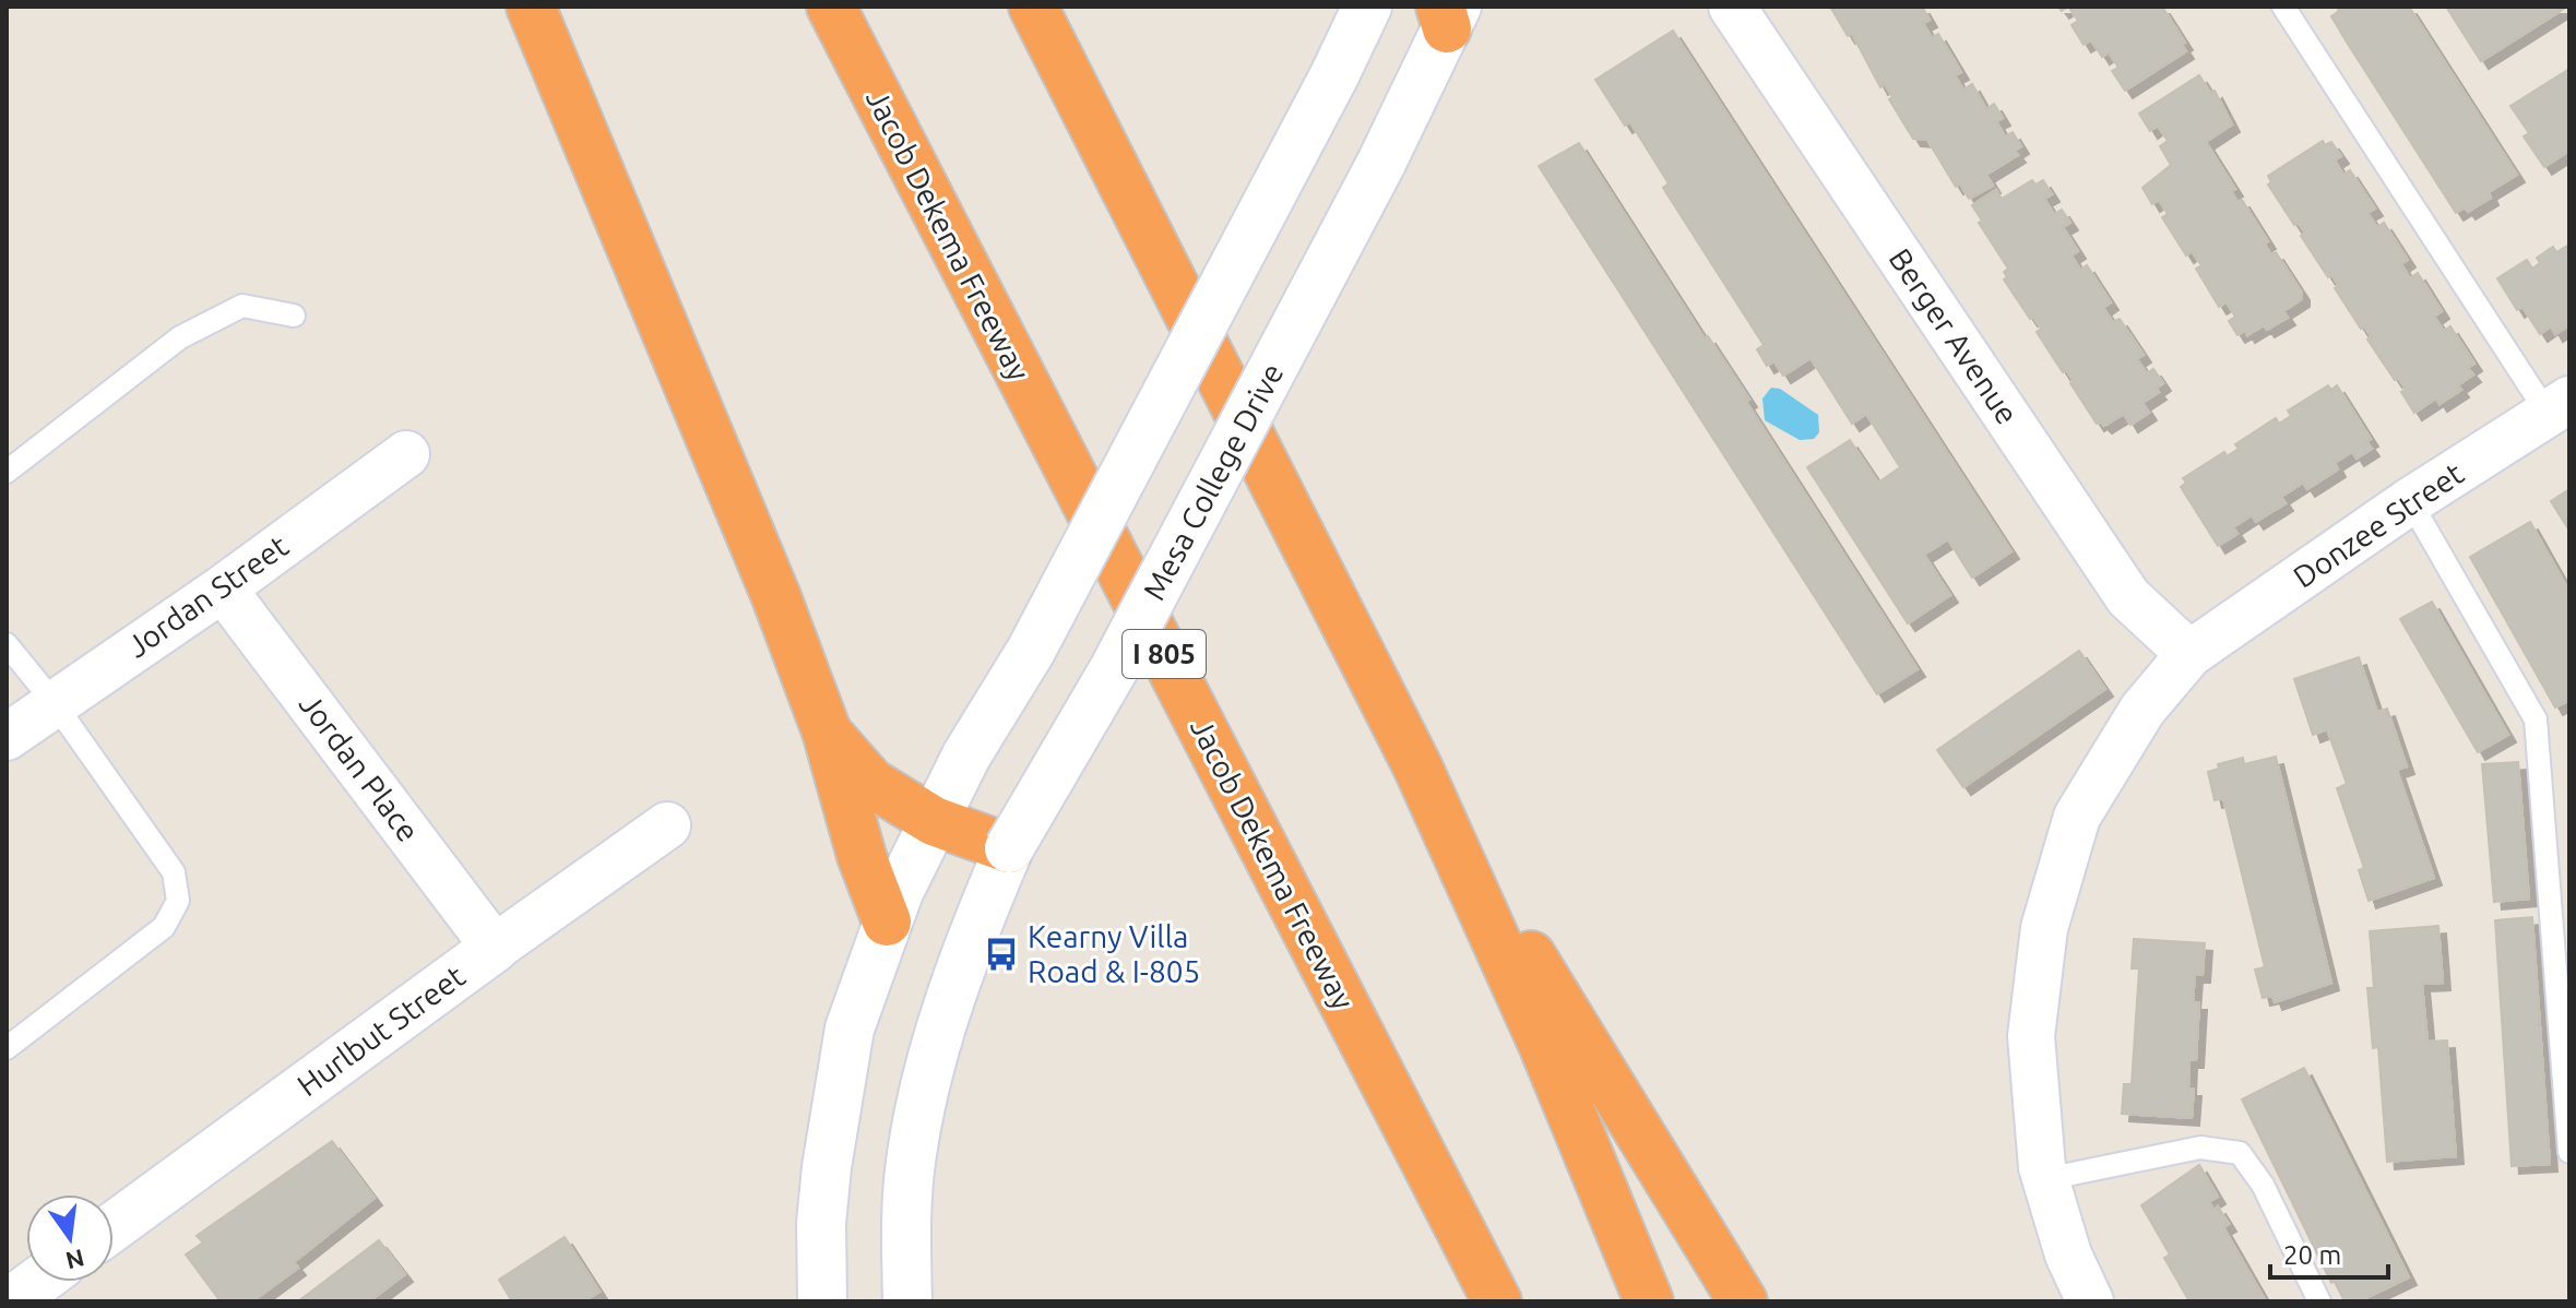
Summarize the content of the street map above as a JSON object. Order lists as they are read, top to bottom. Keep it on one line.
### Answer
{"streets":{"highway":["Jacob Dekema Freeway","I 805"],"main road":["Mesa College Drive","Hurlbut Street"],"street":["Berger Avenue","Donzee Street","Jordan Street","Jordan Place"]},"crossings":[["Berger Avenue","Donzee Street"],["Jordan Street","Jordan Place"],["Jordan Place","Hurlbut Street"]],"places":{"bus stop":["Kearny Villa Road & I-805"]},"scale_bar":"20 m","north":"bottom"}
